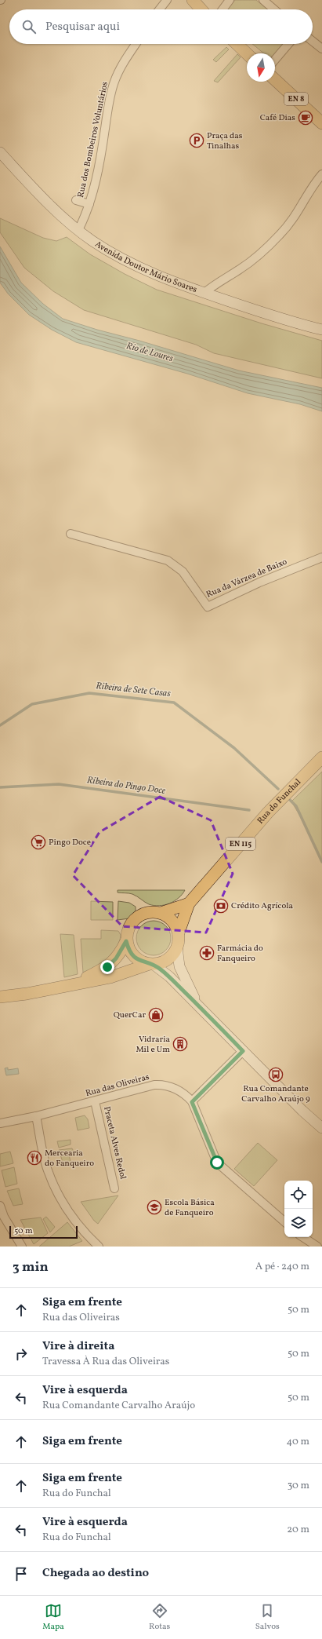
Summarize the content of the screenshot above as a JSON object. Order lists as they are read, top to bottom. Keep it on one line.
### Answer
{"streets":{"main road":["EN 8","Rua do Funchal","EN 115"],"street":["Rua dos Bombeiros Voluntários","Avenida Doutor Mário Soares","Rua da Várzea de Baixo","Rua das Oliveiras","Praceta Alves Redol"]},"crossings":[["Rua dos Bombeiros Voluntários","Avenida Doutor Mário Soares"],["Rua das Oliveiras","Praceta Alves Redol"]],"water":["Rio de Loures","Ribeira de Sete Casas","Ribeira do Pingo Doce"],"places":{"cafe":["Café Dias"],"parking":["Praça das Tinalhas"],"supermarket":["Pingo Doce"],"bank":["Crédito Agrícola"],"pharmacy":["Farmácia do Fanqueiro"],"shop":["QuerCar"],"building":["Vidraria Mil e Um"],"bus stop":["Rua Comandante Carvalho Araújo 9"],"restaurant":["Mercearia do Fanqueiro"],"school or university":["Escola Básica de Fanqueiro"]},"scale_bar":"50 m","north":"bottom","page":{"search":"Pesquisar aqui","scale":"50 m","heading":["3 min","A pé · 240 m"],"list":[["Siga em frente","Rua das Oliveiras","50 m"],["Vire à direita","Travessa À Rua das Oliveiras","50 m"],["Vire à esquerda","Rua Comandante Carvalho Araújo","50 m"],["Siga em frente","40 m"],["Siga em frente","Rua do Funchal","30 m"],["Vire à esquerda","Rua do Funchal","20 m"],"Chegada ao destino"],"nav":["Mapa","Rotas","Salvos"]}}
